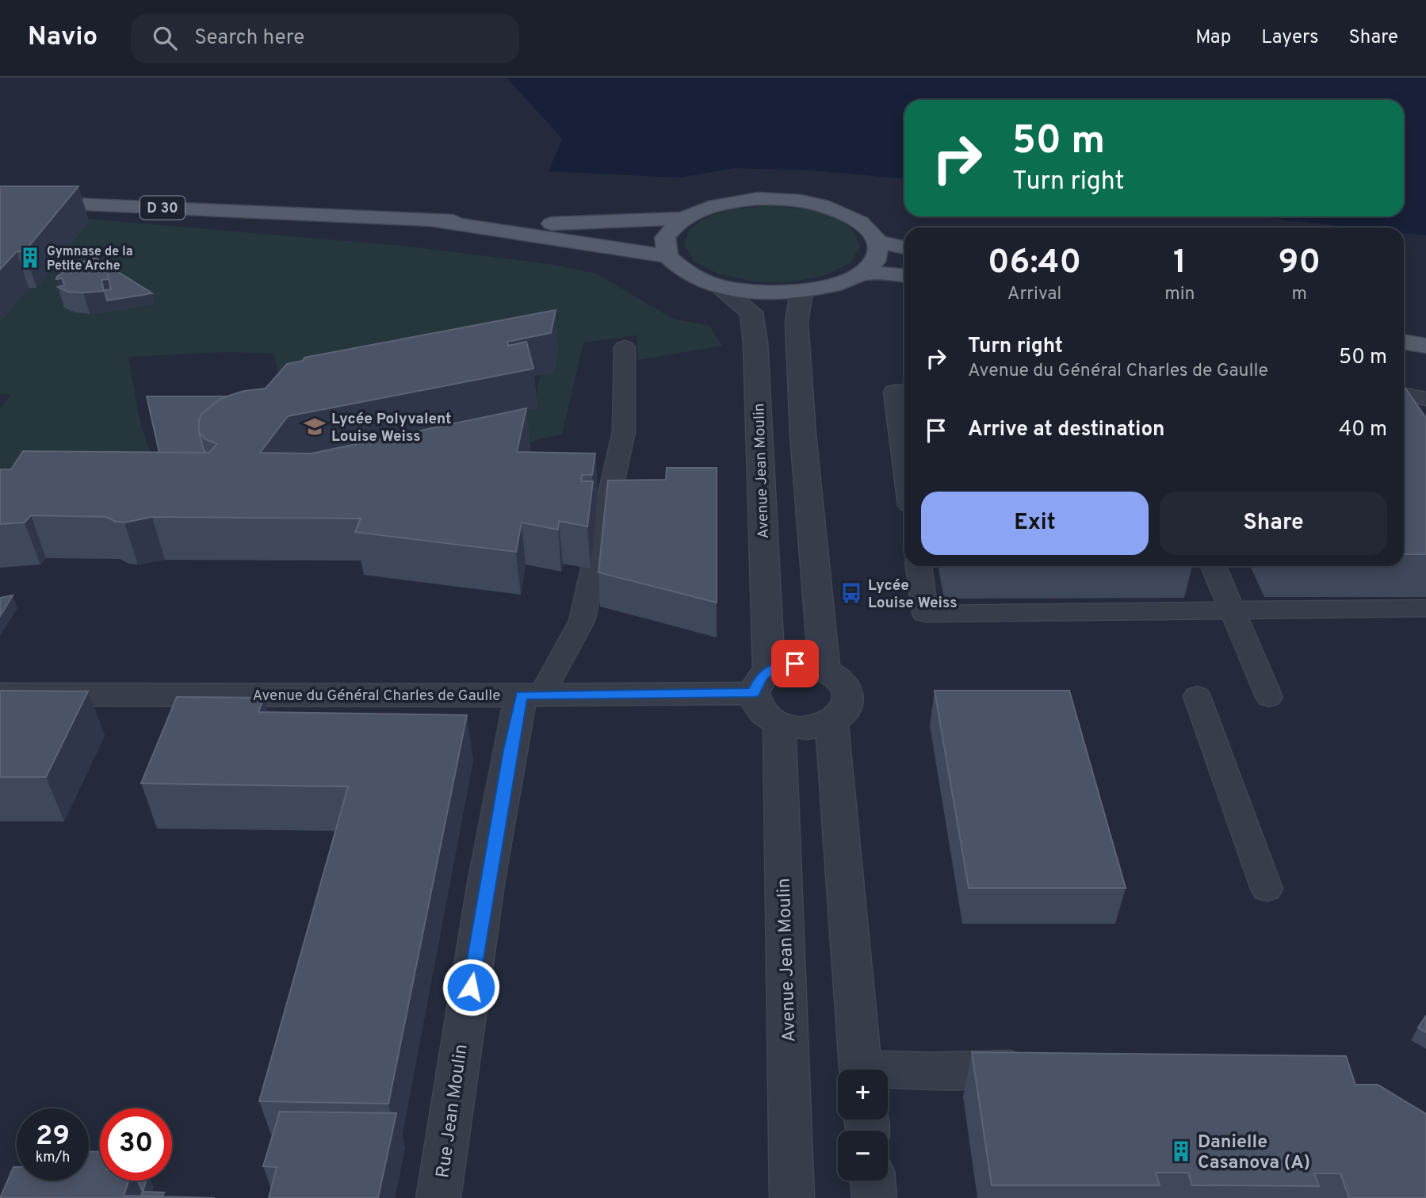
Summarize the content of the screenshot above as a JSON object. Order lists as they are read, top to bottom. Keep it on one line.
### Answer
{"streets":{"main road":["D 30"],"street":["Avenue Jean Moulin","Avenue du Général Charles de Gaulle","Rue Jean Moulin"]},"crossings":[["Avenue Jean Moulin","Avenue du Général Charles de Gaulle"],["Avenue du Général Charles de Gaulle","Rue Jean Moulin"]],"places":{"building":["Gymnase de la Petite Arche","Danielle Casanova (A)"],"school or university":["Lycée Polyvalent Louise Weiss"],"bus stop":["Lycée Louise Weiss"]},"page":{"header":"Navio","search":"Search here","nav":["Map","Layers","Share"],"turn":["50 m","Turn right"],"eta":["06:40","Arrival","1","min","90","m"],"list":[{"name":"Turn right","note":"Avenue du Général Charles de Gaulle","value":"50 m"},{"name":"Arrive at destination","value":"40 m"}],"buttons":["Exit","Share"],"map_buttons":["+","−"],"speed":"29 km/h","limit":"30"}}
